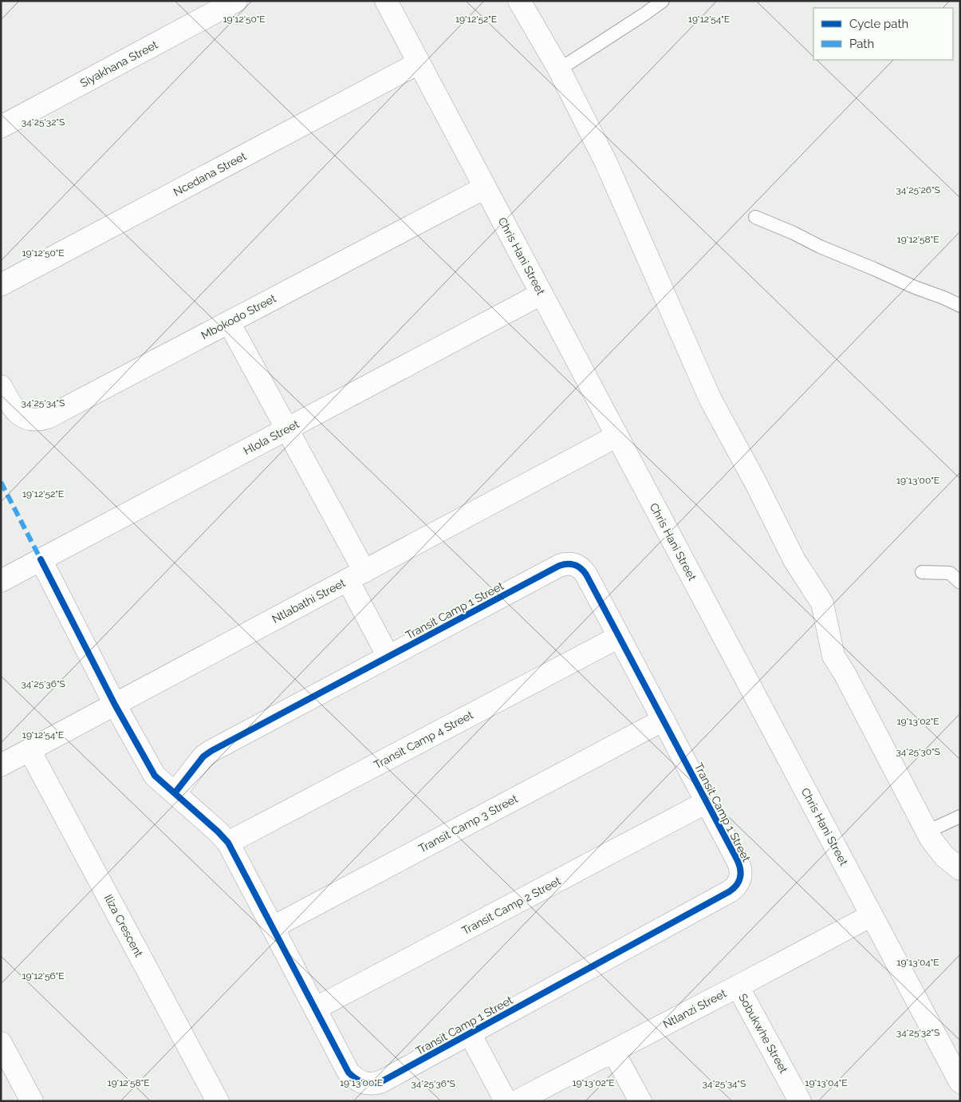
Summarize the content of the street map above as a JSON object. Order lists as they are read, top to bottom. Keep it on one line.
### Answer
{"streets":{"street":["Siyakhana Street","Ncedana Street","Chris Hani Street","Mbokodo Street","Hlola Street","Ntlabathi Street","Transit Camp 1 Street","Transit Camp 4 Street","Transit Camp 3 Street","Transit Camp 2 Street","Iliza Crescent","Ntlanzi Street","Sobukwhe Street"]},"crossings":[["Ncedana Street","Chris Hani Street"],["Chris Hani Street","Mbokodo Street"],["Chris Hani Street","Hlola Street"],["Chris Hani Street","Ntlabathi Street"],["Chris Hani Street","Ntlanzi Street"],["Hlola Street","Transit Camp 1 Street"],["Ntlabathi Street","Transit Camp 1 Street"],["Ntlabathi Street","Iliza Crescent"],["Transit Camp 1 Street","Transit Camp 4 Street"],["Transit Camp 1 Street","Transit Camp 3 Street"],["Transit Camp 1 Street","Transit Camp 2 Street"],["Ntlanzi Street","Sobukwhe Street"]],"legend":["Cycle path","Path"],"coordinates":["19°12'50\"E","19°12'52\"E","19°12'54\"E","34°25'32\"S","34°25'26\"S","19°12'58\"E","34°25'34\"S","19°13'00\"E","34°25'36\"S","19°13'02\"E","34°25'30\"S","19°13'04\"E","19°12'56\"E"]}
